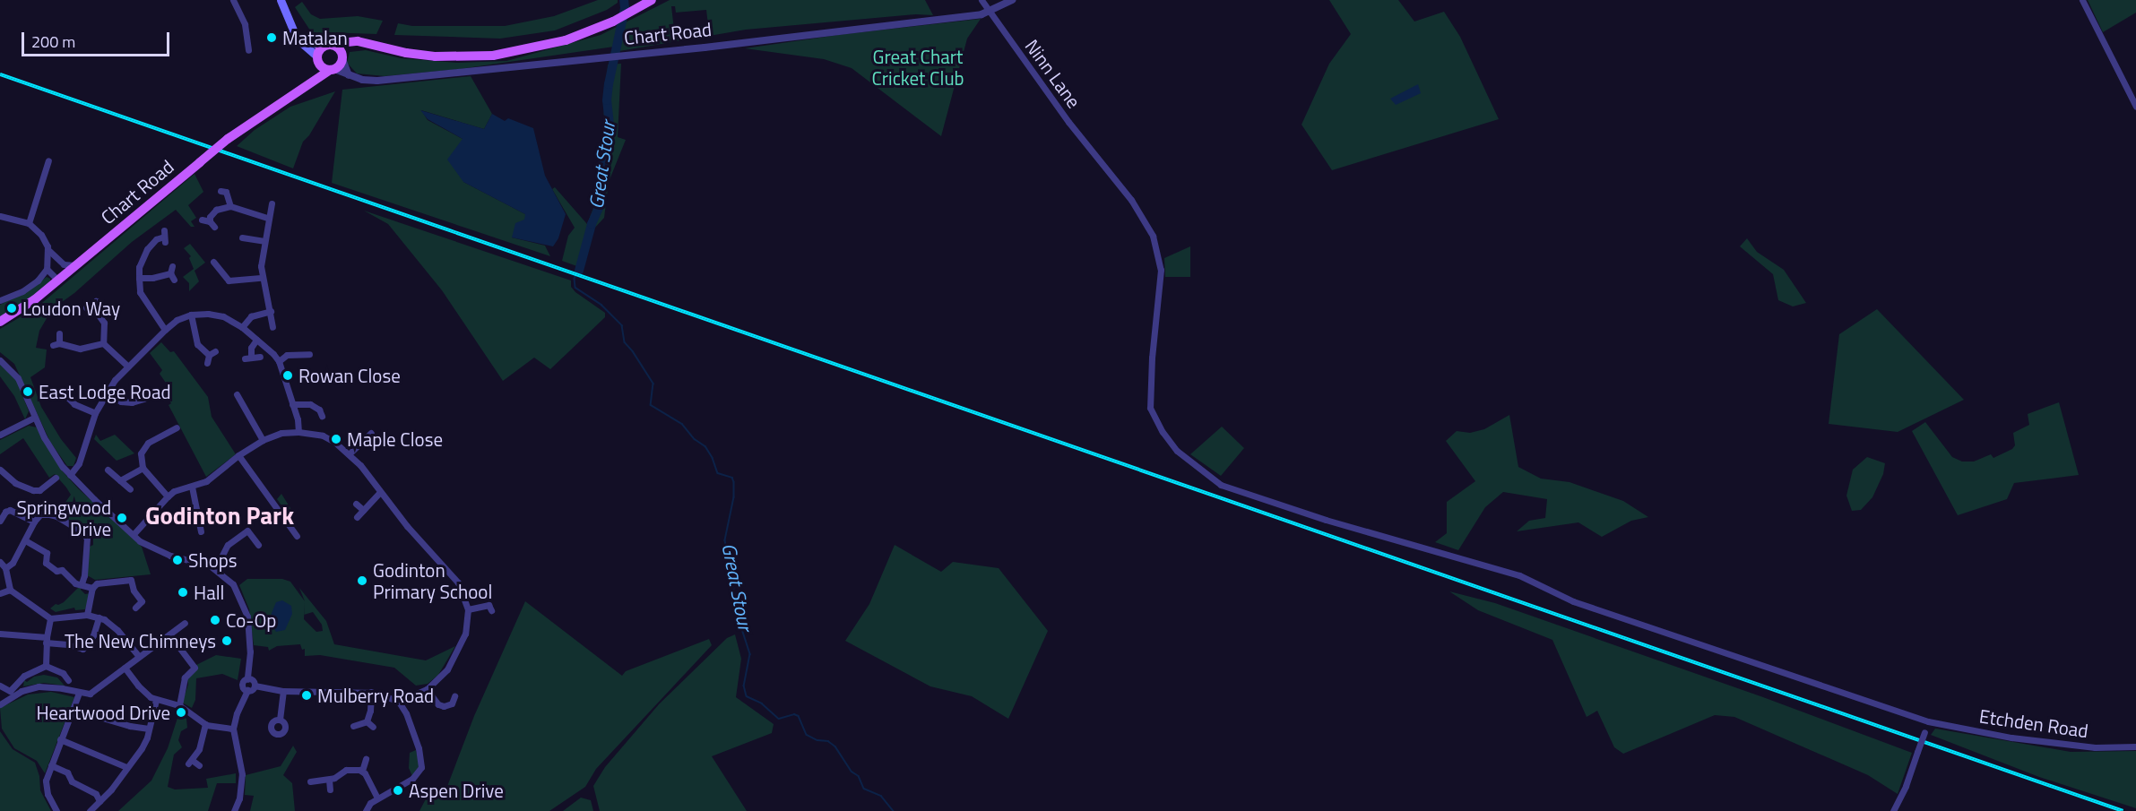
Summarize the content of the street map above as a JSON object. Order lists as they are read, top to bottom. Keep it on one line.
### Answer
{"streets":{"main road":["Chart Road"],"street":["Ninn Lane","Etchden Road"]},"crossings":[["Chart Road","Ninn Lane"],["Ninn Lane","Etchden Road"]],"districts":["Godinton Park"],"water":["Great Stour"],"parks":["Great Chart Cricket Club"],"places":["Matalan","Loudon Way","Rowan Close","East Lodge Road","Maple Close","Springwood Drive","Shops","Godinton Primary School","Hall","Co-Op","The New Chimneys","Mulberry Road","Heartwood Drive","Aspen Drive"],"scale_bar":"200 m"}
